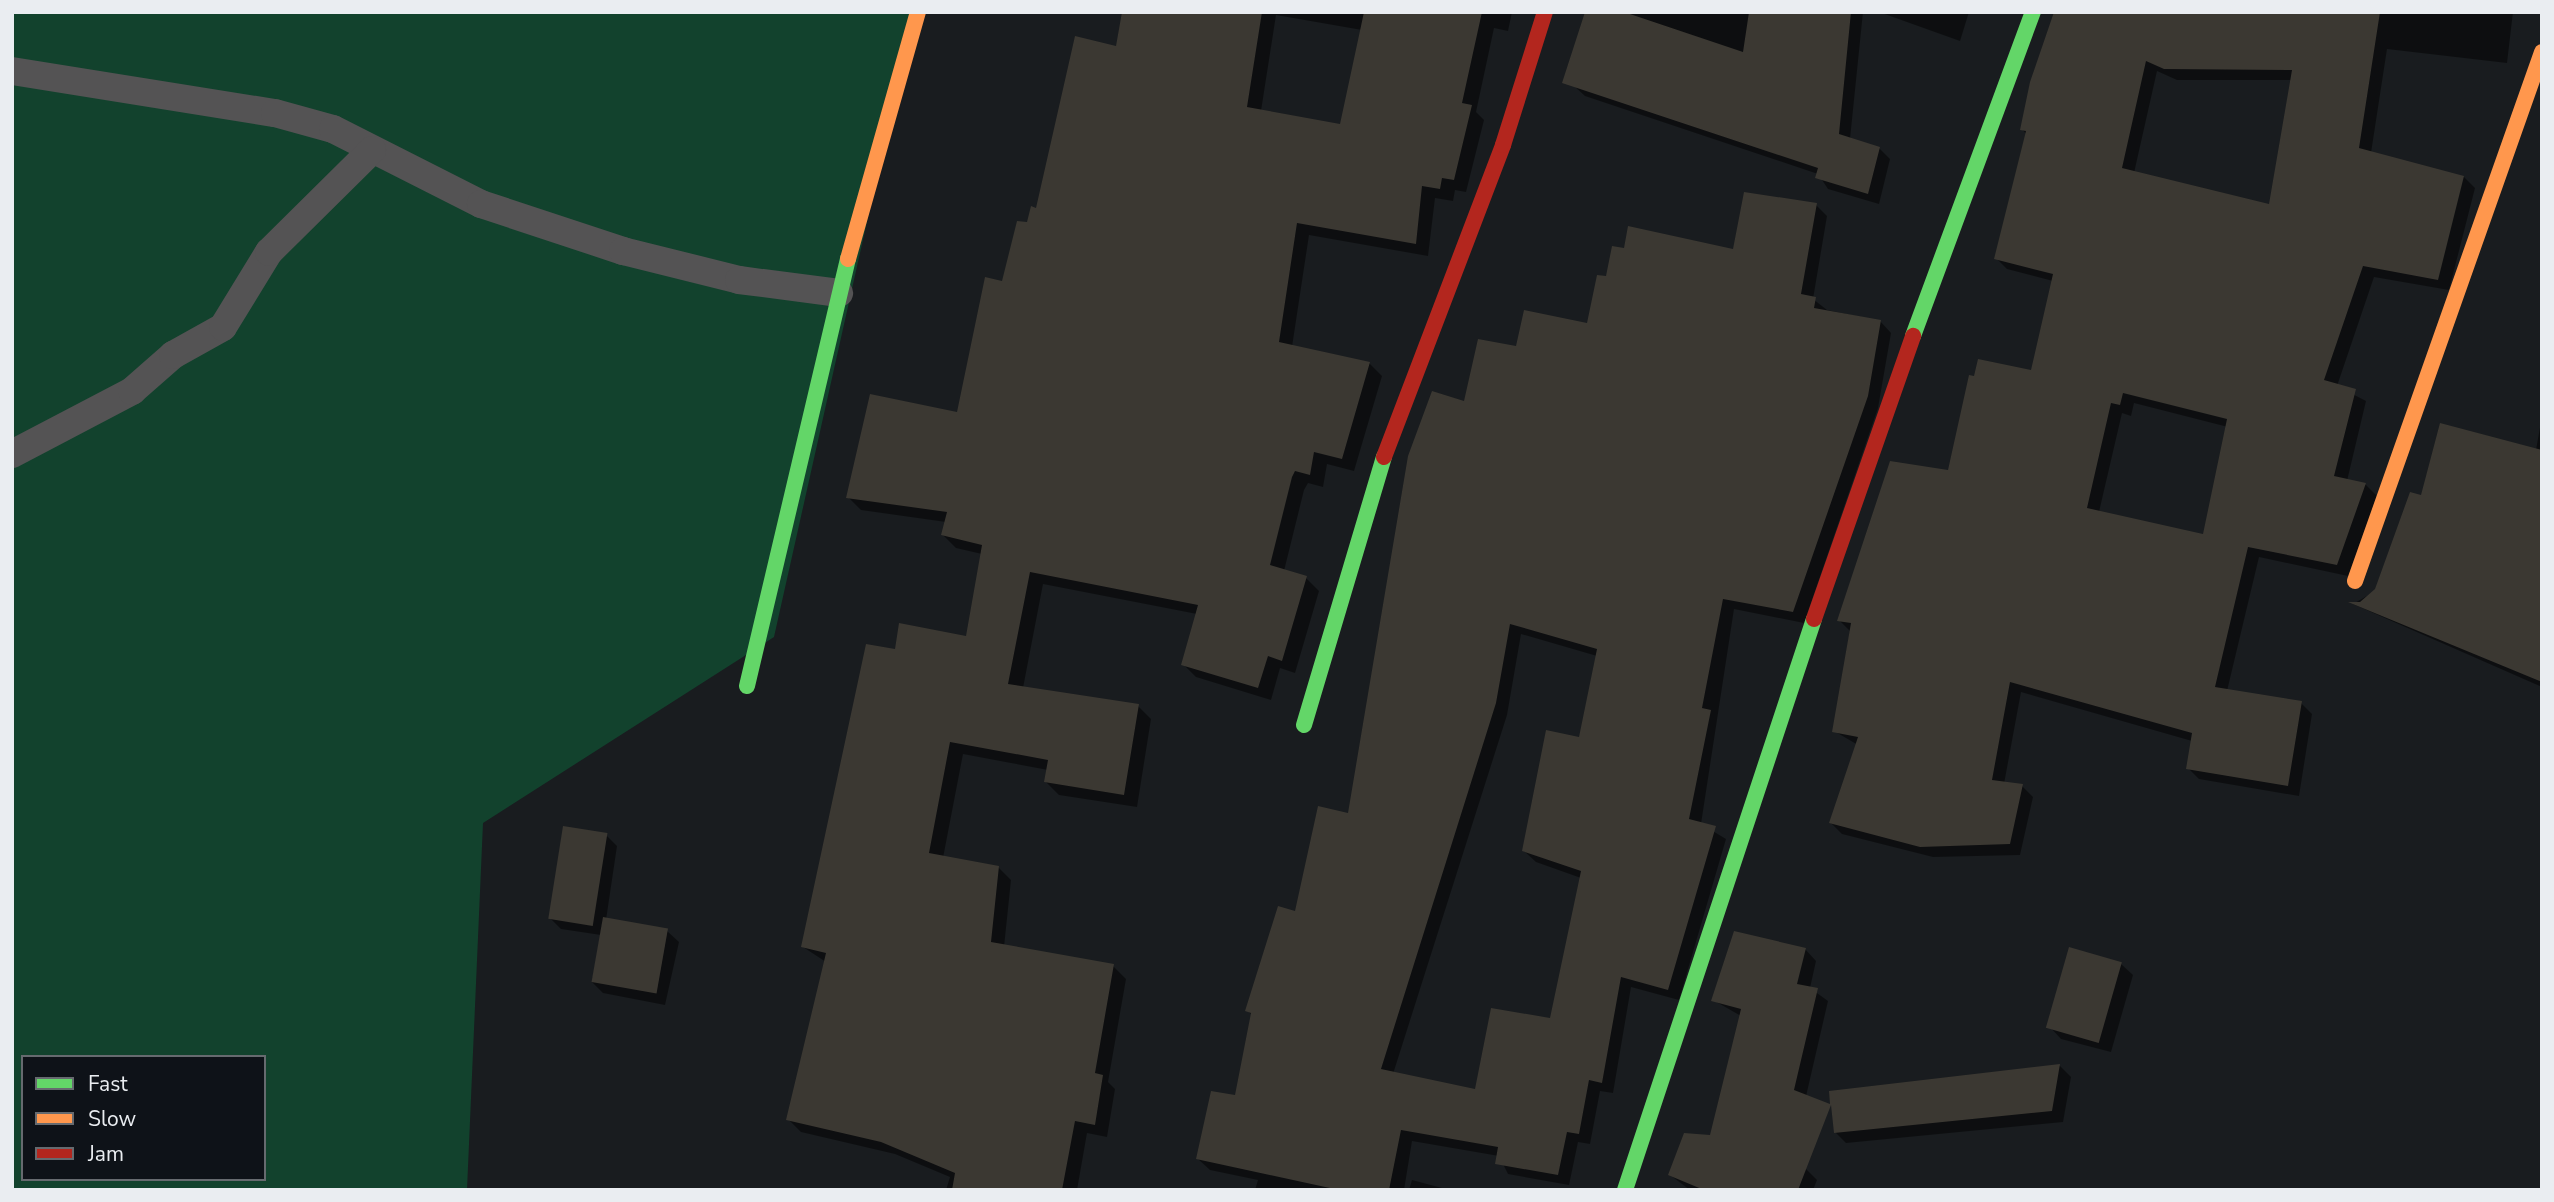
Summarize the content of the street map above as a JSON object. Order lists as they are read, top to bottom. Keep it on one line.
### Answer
{"legend":["Fast","Slow","Jam"]}
